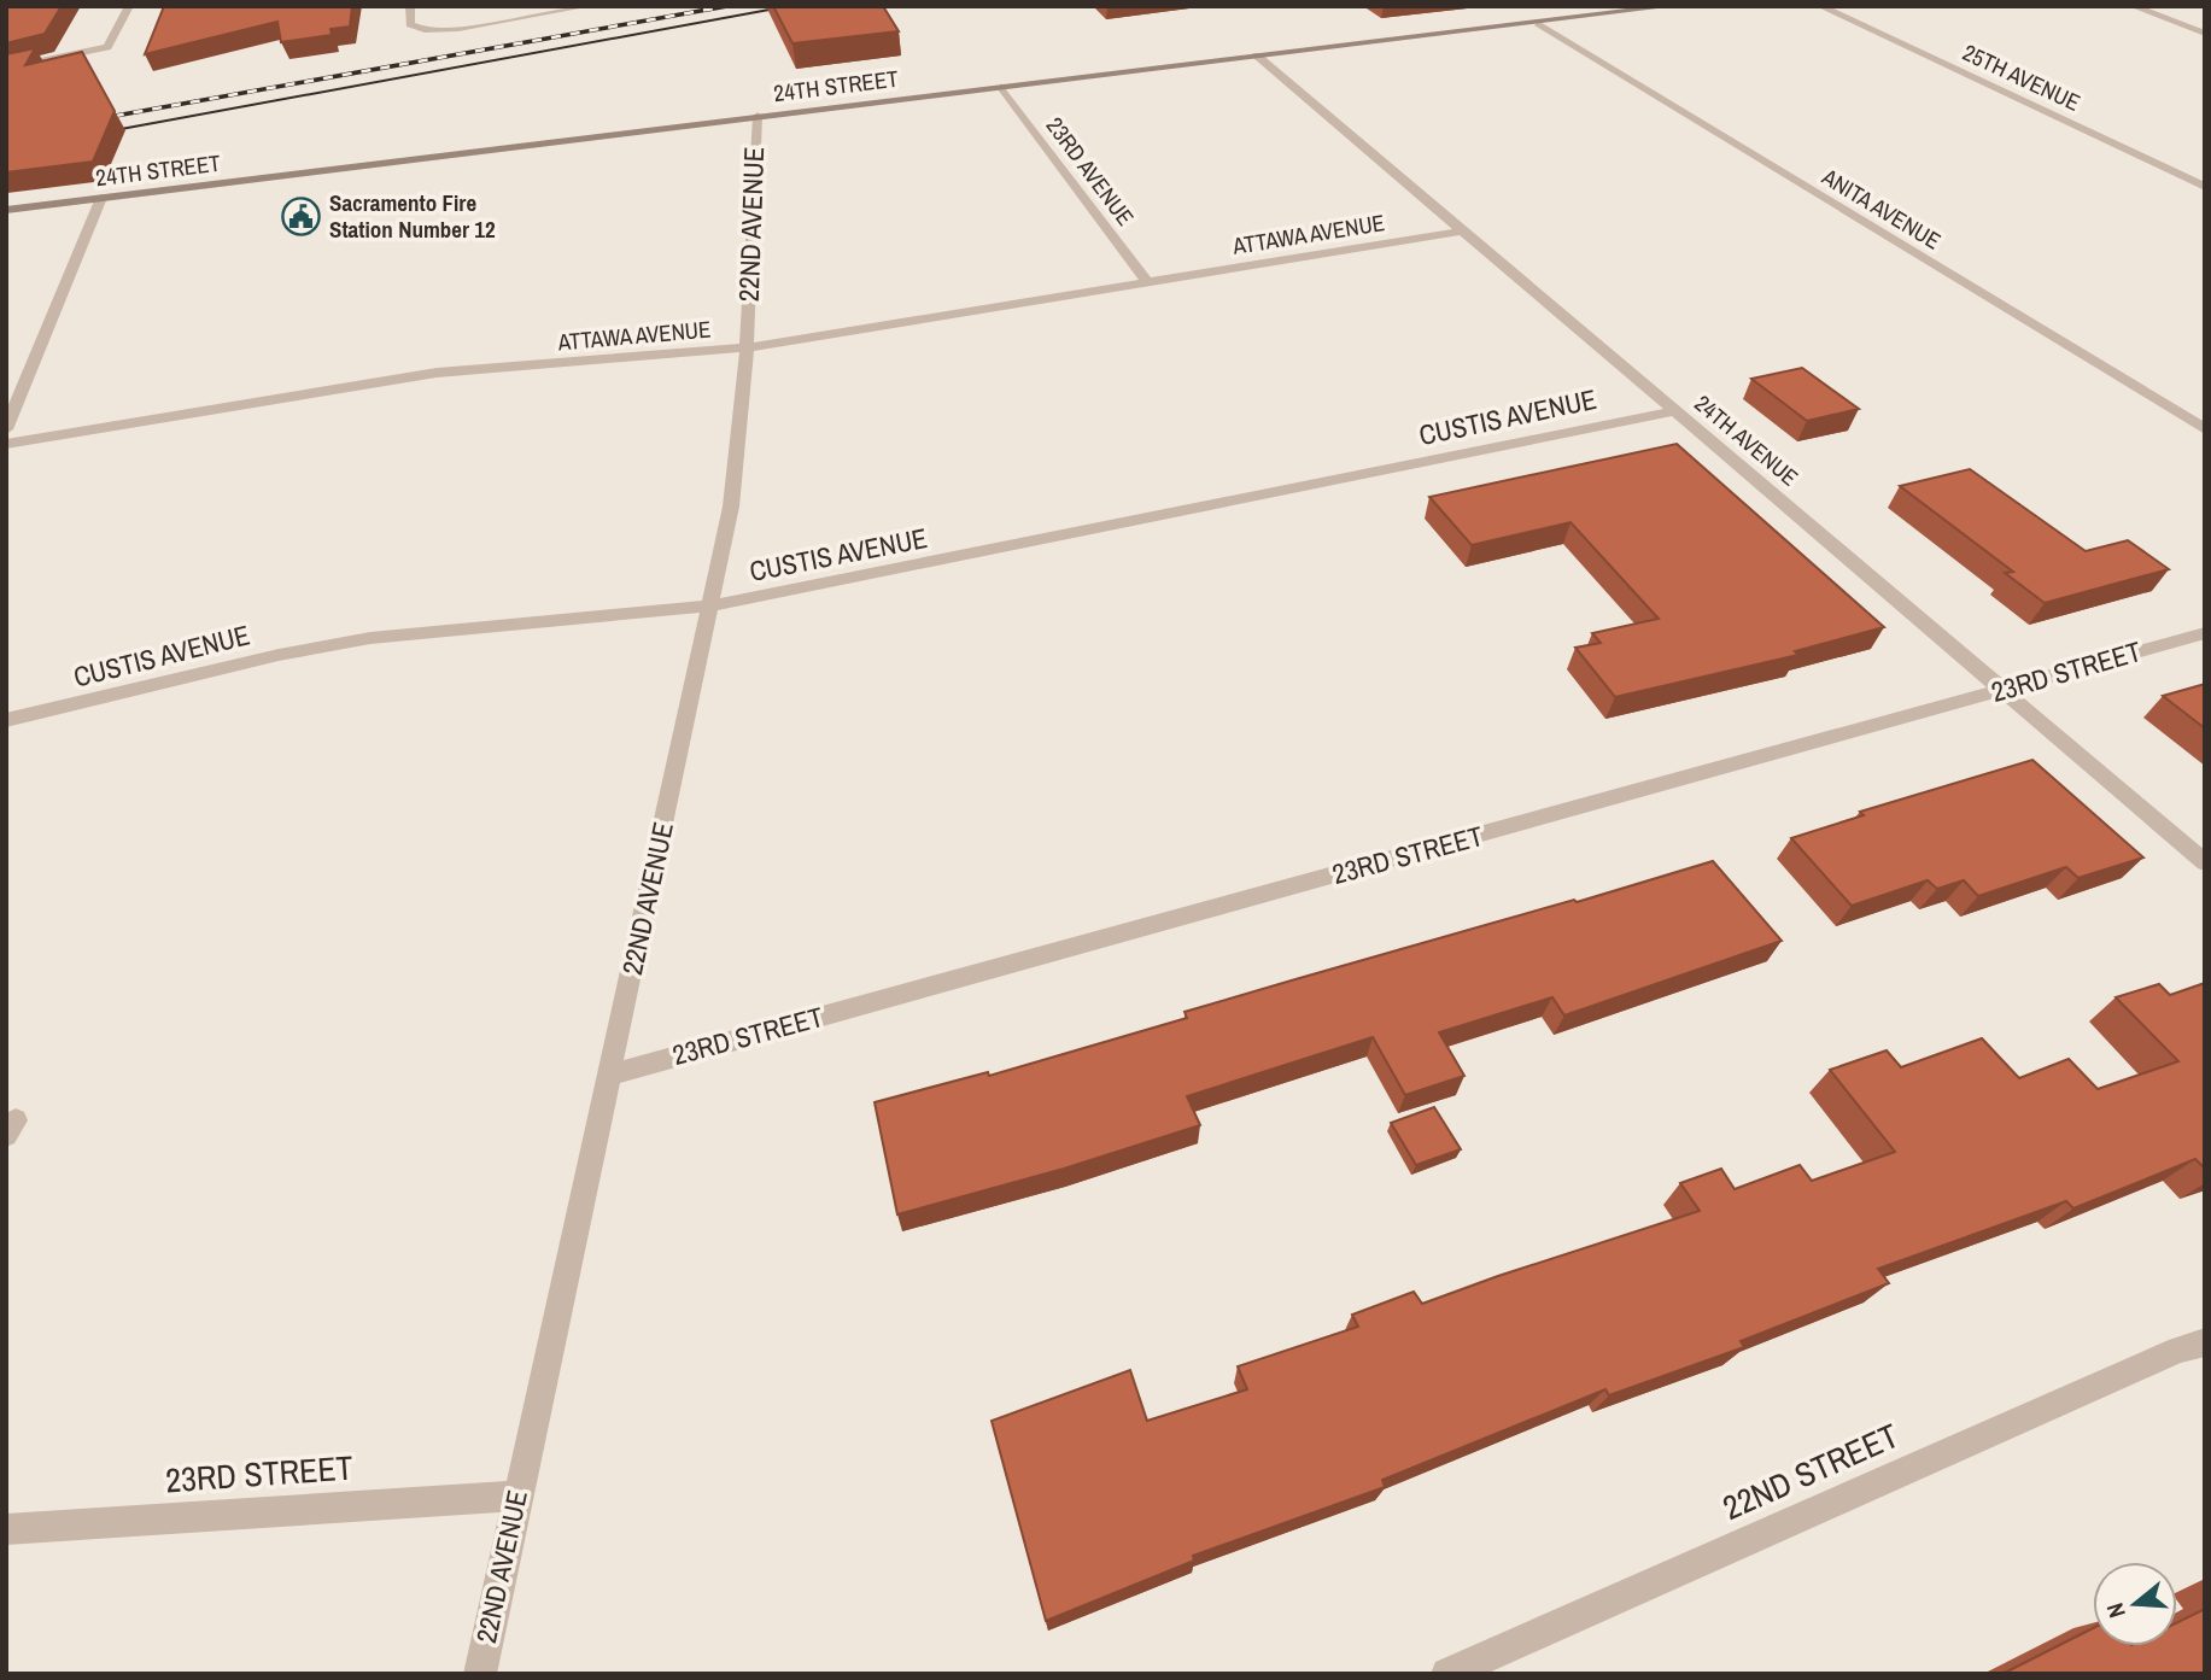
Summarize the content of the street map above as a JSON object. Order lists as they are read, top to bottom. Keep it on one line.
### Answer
{"streets":{"street":["25TH AVENUE","24TH STREET","23RD AVENUE","ANITA AVENUE","22ND AVENUE","ATTAWA AVENUE","CUSTIS AVENUE","24TH AVENUE","23RD STREET","22ND STREET"]},"crossings":[["24TH STREET","23RD AVENUE"],["24TH STREET","ANITA AVENUE"],["24TH STREET","22ND AVENUE"],["24TH STREET","24TH AVENUE"],["23RD AVENUE","ATTAWA AVENUE"],["22ND AVENUE","ATTAWA AVENUE"],["22ND AVENUE","CUSTIS AVENUE"],["22ND AVENUE","23RD STREET"],["ATTAWA AVENUE","24TH AVENUE"],["CUSTIS AVENUE","24TH AVENUE"],["24TH AVENUE","23RD STREET"]],"places":{"public building":["Sacramento Fire Station Number 12"]},"north":"left"}
